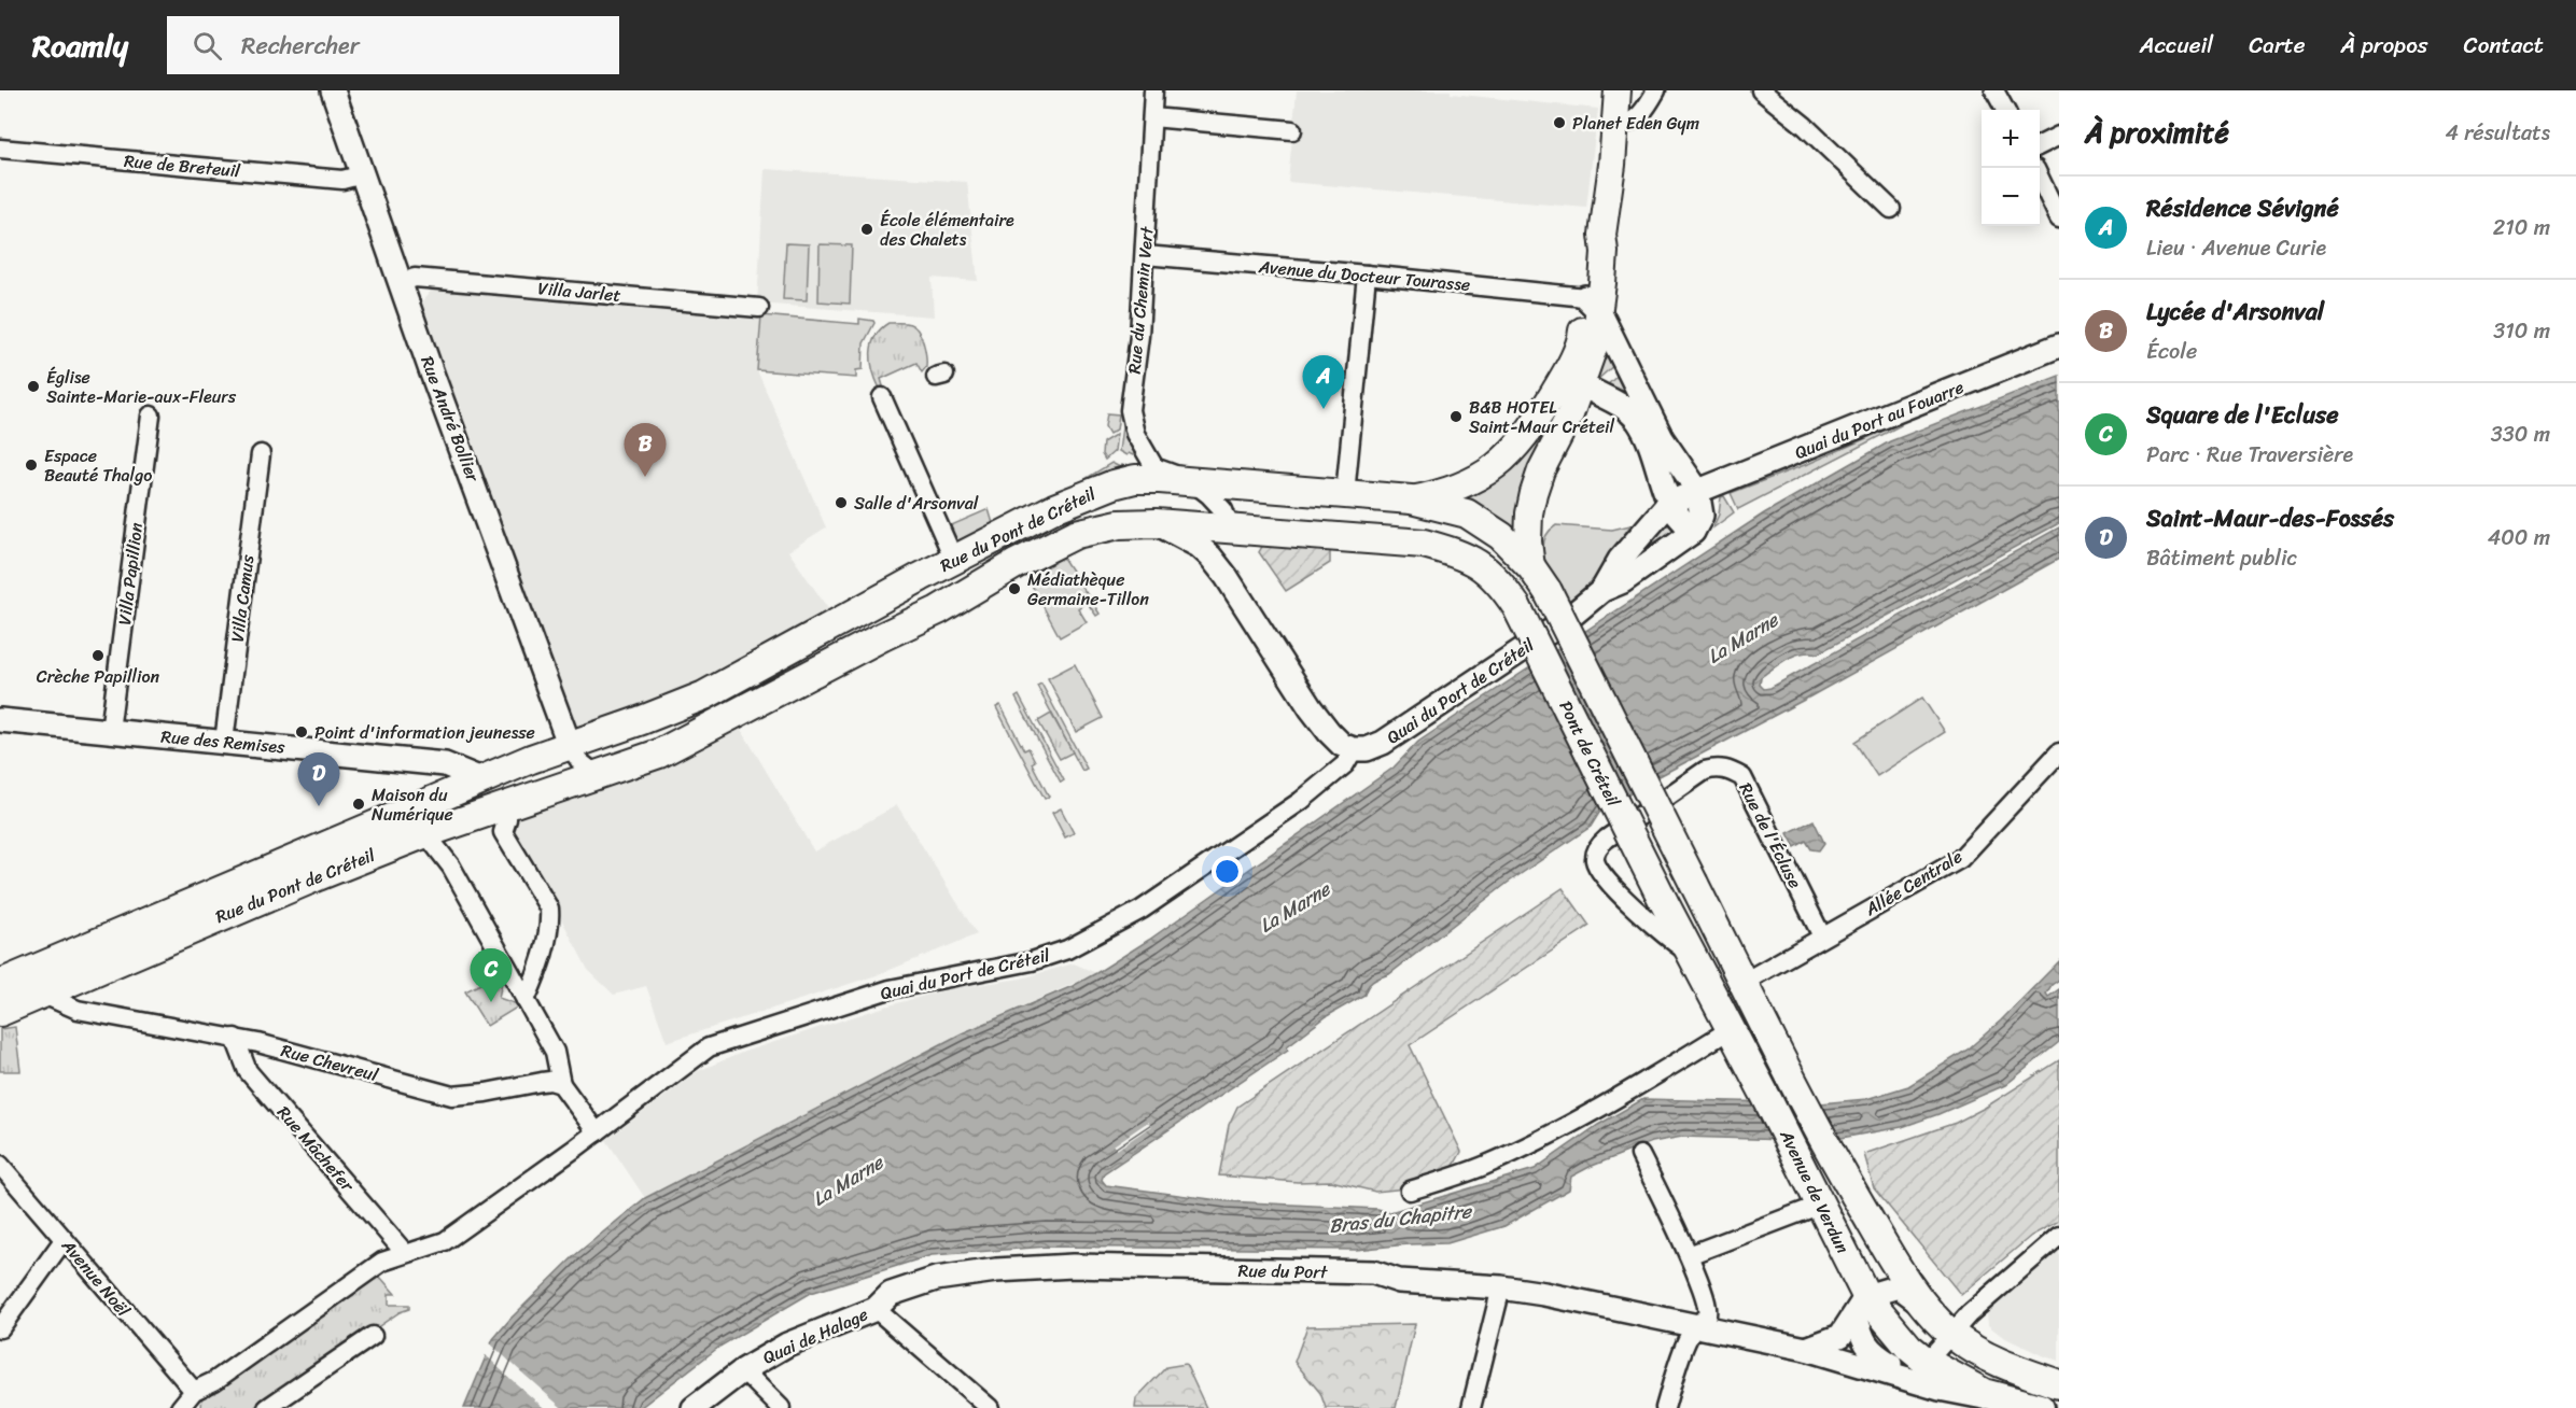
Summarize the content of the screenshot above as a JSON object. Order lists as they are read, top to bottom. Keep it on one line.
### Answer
{"streets":{"main road":["Rue du Pont de Créteil","Pont de Créteil","Avenue de Verdun"],"street":["Rue de Breteuil","Avenue du Docteur Tourasse","Villa Jarlet","Rue du Chemin Vert","Rue André Bollier","Quai du Port au Fouarre","Villa Papillion","Villa Camus","Quai du Port de Créteil","Rue des Remises","Rue de l'Écluse","Allée Centrale","Rue Chevreul","Rue Mâchefer","Rue du Port","Avenue Noël","Quai de Halage"]},"crossings":[["Rue de Breteuil","Rue André Bollier"],["Avenue du Docteur Tourasse","Rue du Chemin Vert"],["Villa Jarlet","Rue André Bollier"],["Rue du Chemin Vert","Rue du Pont de Créteil"],["Rue André Bollier","Rue du Pont de Créteil"],["Quai du Port au Fouarre","Quai du Port de Créteil"],["Rue du Pont de Créteil","Rue des Remises"],["Rue du Pont de Créteil","Pont de Créteil"],["Rue du Pont de Créteil","Rue Chevreul"],["Villa Papillion","Rue des Remises"],["Villa Camus","Rue des Remises"],["Quai du Port de Créteil","Rue Mâchefer"],["Quai du Port de Créteil","Avenue Noël"],["Pont de Créteil","Avenue de Verdun"],["Rue de l'Écluse","Allée Centrale"],["Rue de l'Écluse","Avenue de Verdun"],["Allée Centrale","Avenue de Verdun"],["Rue Chevreul","Rue Mâchefer"],["Rue du Port","Quai de Halage"]],"water":["La Marne","Bras du Chapitre"],"places":["Planet Eden Gym","École élémentaire des Chalets","Église Sainte-Marie-aux-Fleurs","B&B HOTEL Saint-Maur Créteil","Espace Beauté Thalgo","Salle d'Arsonval","Médiathèque Germaine-Tillon","Crèche Papillion","Point d'information jeunesse","Maison du Numérique"],"page":{"header":"Roamly","search":"Rechercher","nav":["Accueil","Carte","À propos","Contact"],"heading":["À proximité","4 résultats"],"map_buttons":["+","−"],"list":[{"mark":"A","name":"Résidence Sévigné","note":"Lieu · Avenue Curie","value":"210 m"},{"mark":"B","name":"Lycée d'Arsonval","note":"École","value":"310 m"},{"mark":"C","name":"Square de l'Ecluse","note":"Parc · Rue Traversière","value":"330 m"},{"mark":"D","name":"Saint-Maur-des-Fossés","note":"Bâtiment public","value":"400 m"}],"pins":["A","B","D","C"]}}
